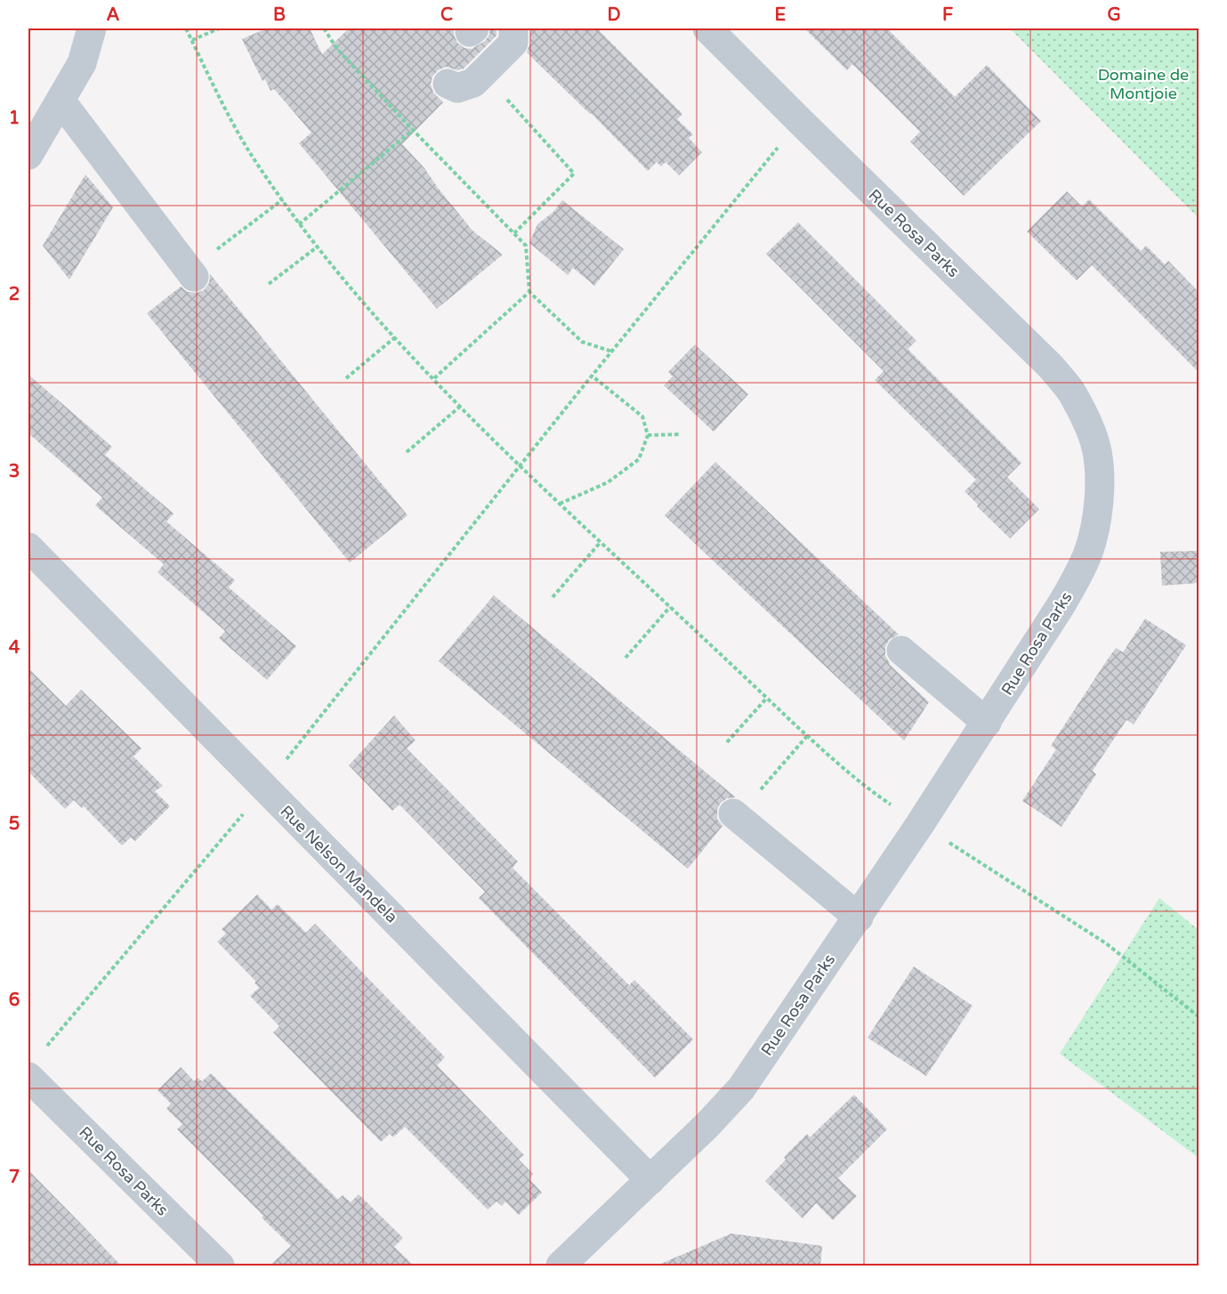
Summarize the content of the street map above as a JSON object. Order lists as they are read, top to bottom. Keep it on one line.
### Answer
{"streets":{"street":["Rue Rosa Parks","Rue Nelson Mandela"]},"crossings":[["Rue Rosa Parks","Rue Nelson Mandela"]],"parks":["Domaine de Montjoie"],"grid":{"columns":["A","B","C","D","E","F","G"],"rows":["1","2","3","4","5","6","7"]}}
